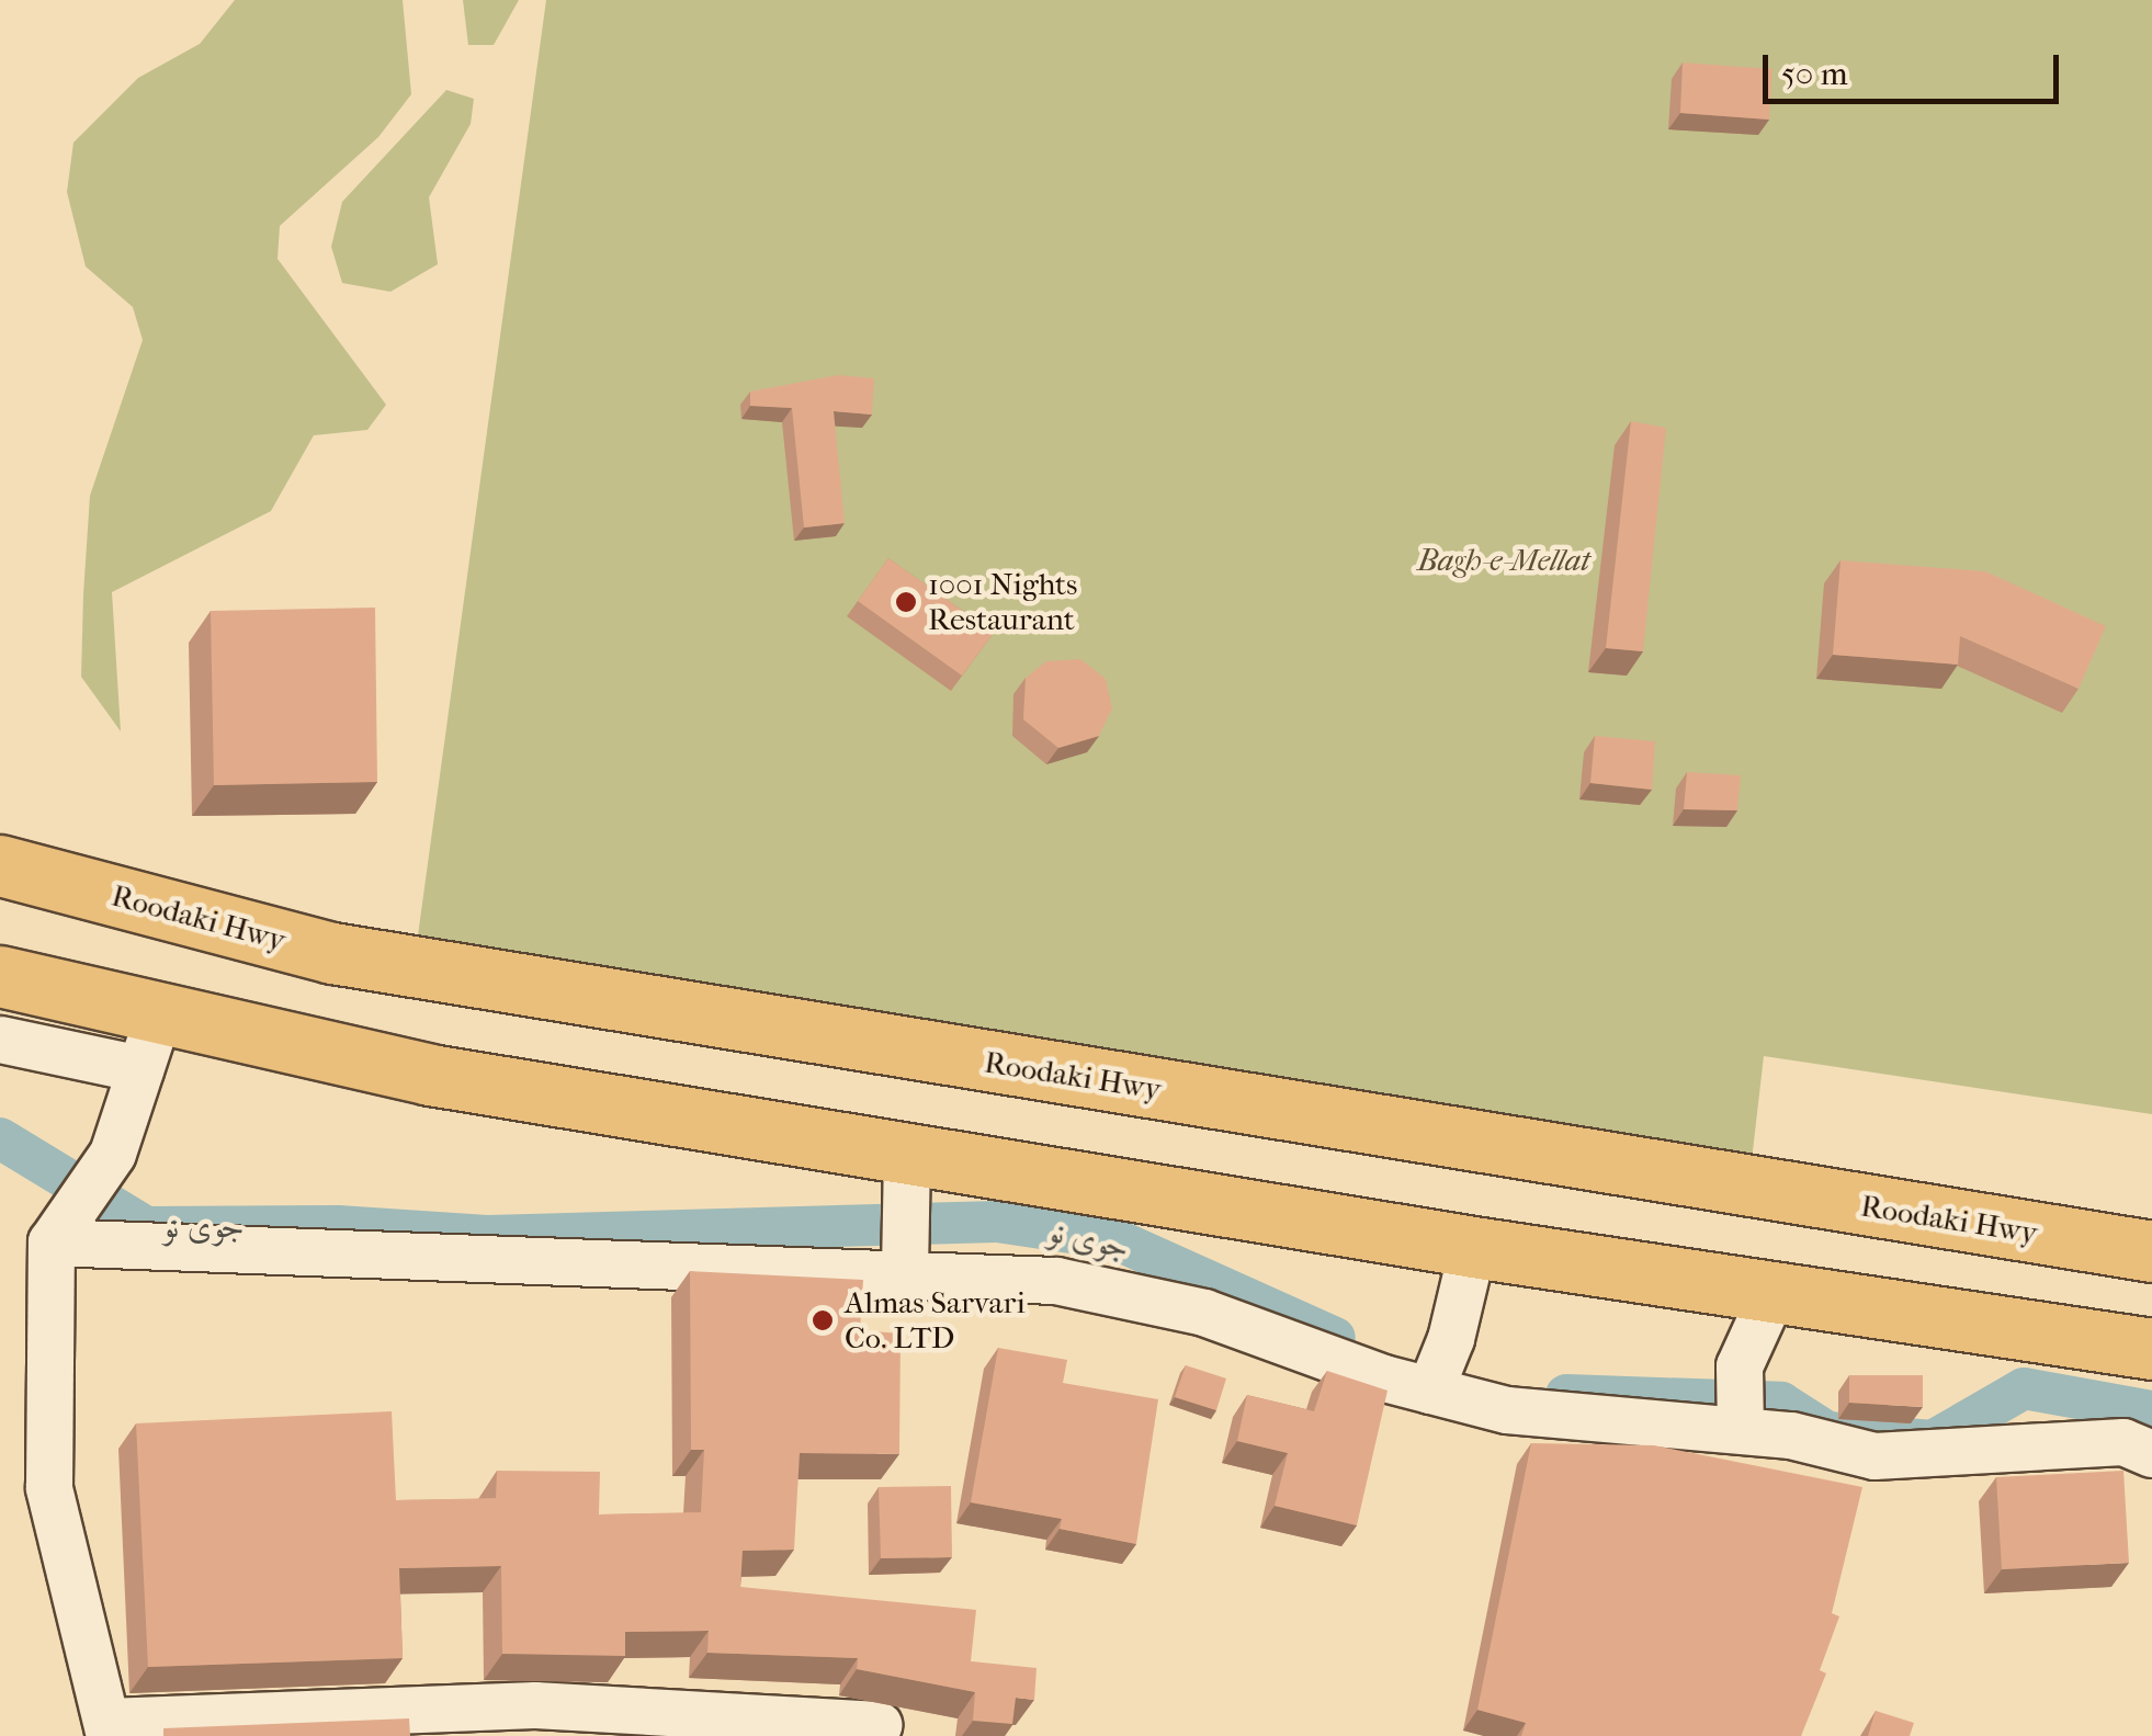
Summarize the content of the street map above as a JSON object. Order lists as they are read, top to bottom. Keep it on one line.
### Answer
{"streets":{"highway":["Roodaki Hwy"]},"water":["جوی نو"],"parks":["Bagh-e-Mellat"],"places":["1001 Nights Restaurant","Almas Sarvari Co. LTD"],"scale_bar":"50 m"}
